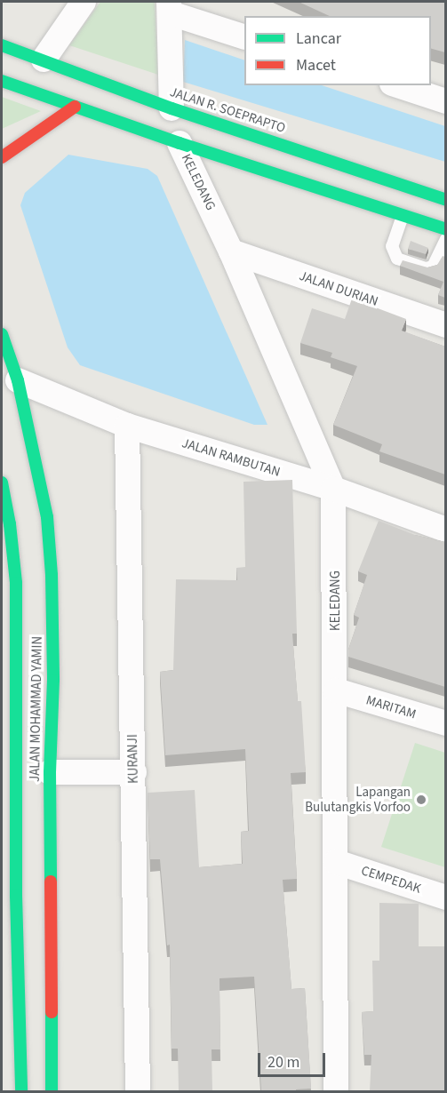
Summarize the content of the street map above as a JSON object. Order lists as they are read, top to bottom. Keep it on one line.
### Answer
{"streets":{"main road":["JALAN R. SOEPRAPTO","JALAN MOHAMMAD YAMIN"],"street":["KELEDANG","JALAN DURIAN","JALAN RAMBUTAN","MARITAM","KURANJI","CEMPEDAK"]},"crossings":[["KELEDANG","JALAN DURIAN"],["KELEDANG","JALAN RAMBUTAN"],["KELEDANG","MARITAM"],["KELEDANG","CEMPEDAK"],["JALAN RAMBUTAN","JALAN MOHAMMAD YAMIN"],["JALAN RAMBUTAN","KURANJI"]],"places":["Lapangan Bulutangkis Vorfoo"],"legend":["Lancar","Macet"],"scale_bar":"20 m"}
